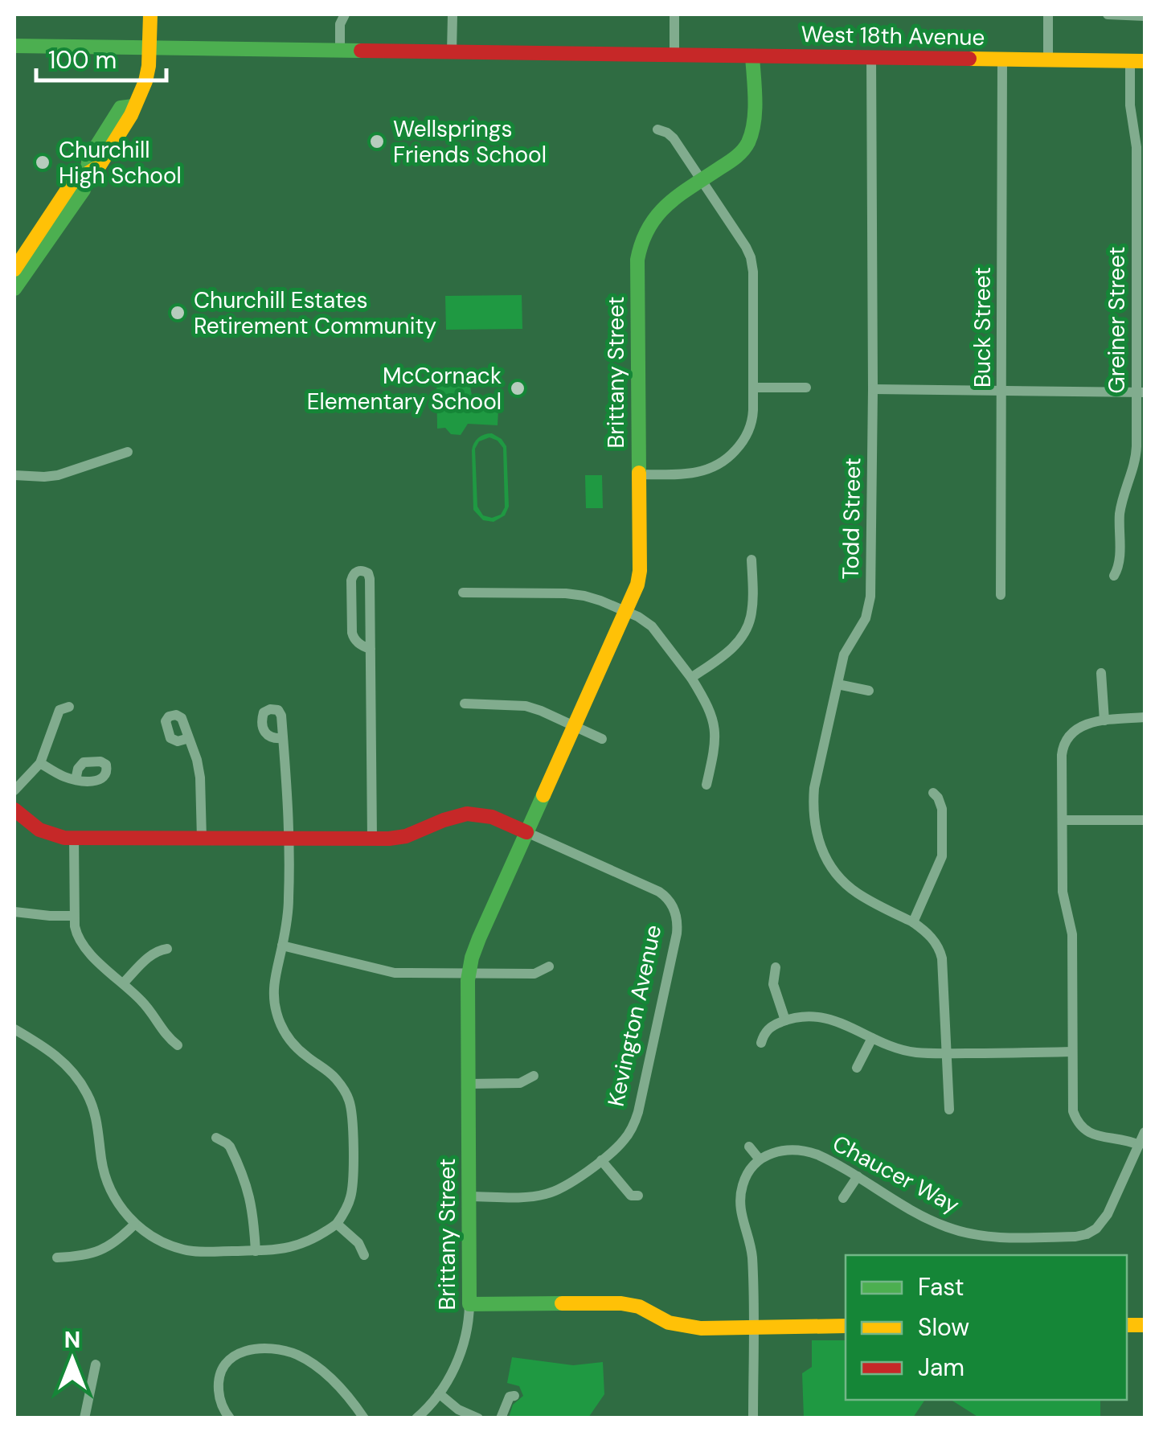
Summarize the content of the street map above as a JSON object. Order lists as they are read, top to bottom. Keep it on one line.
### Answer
{"streets":{"street":["West 18th Avenue","Greiner Street","Buck Street","Brittany Street","Todd Street","Kevington Avenue","Chaucer Way"]},"crossings":[["West 18th Avenue","Greiner Street"],["West 18th Avenue","Buck Street"],["West 18th Avenue","Brittany Street"],["West 18th Avenue","Todd Street"],["Brittany Street","Kevington Avenue"]],"places":["Wellsprings Friends School","Churchill High School","Churchill Estates Retirement Community","McCornack Elementary School"],"legend":["Fast","Slow","Jam"],"scale_bar":"100 m","north":"top"}
